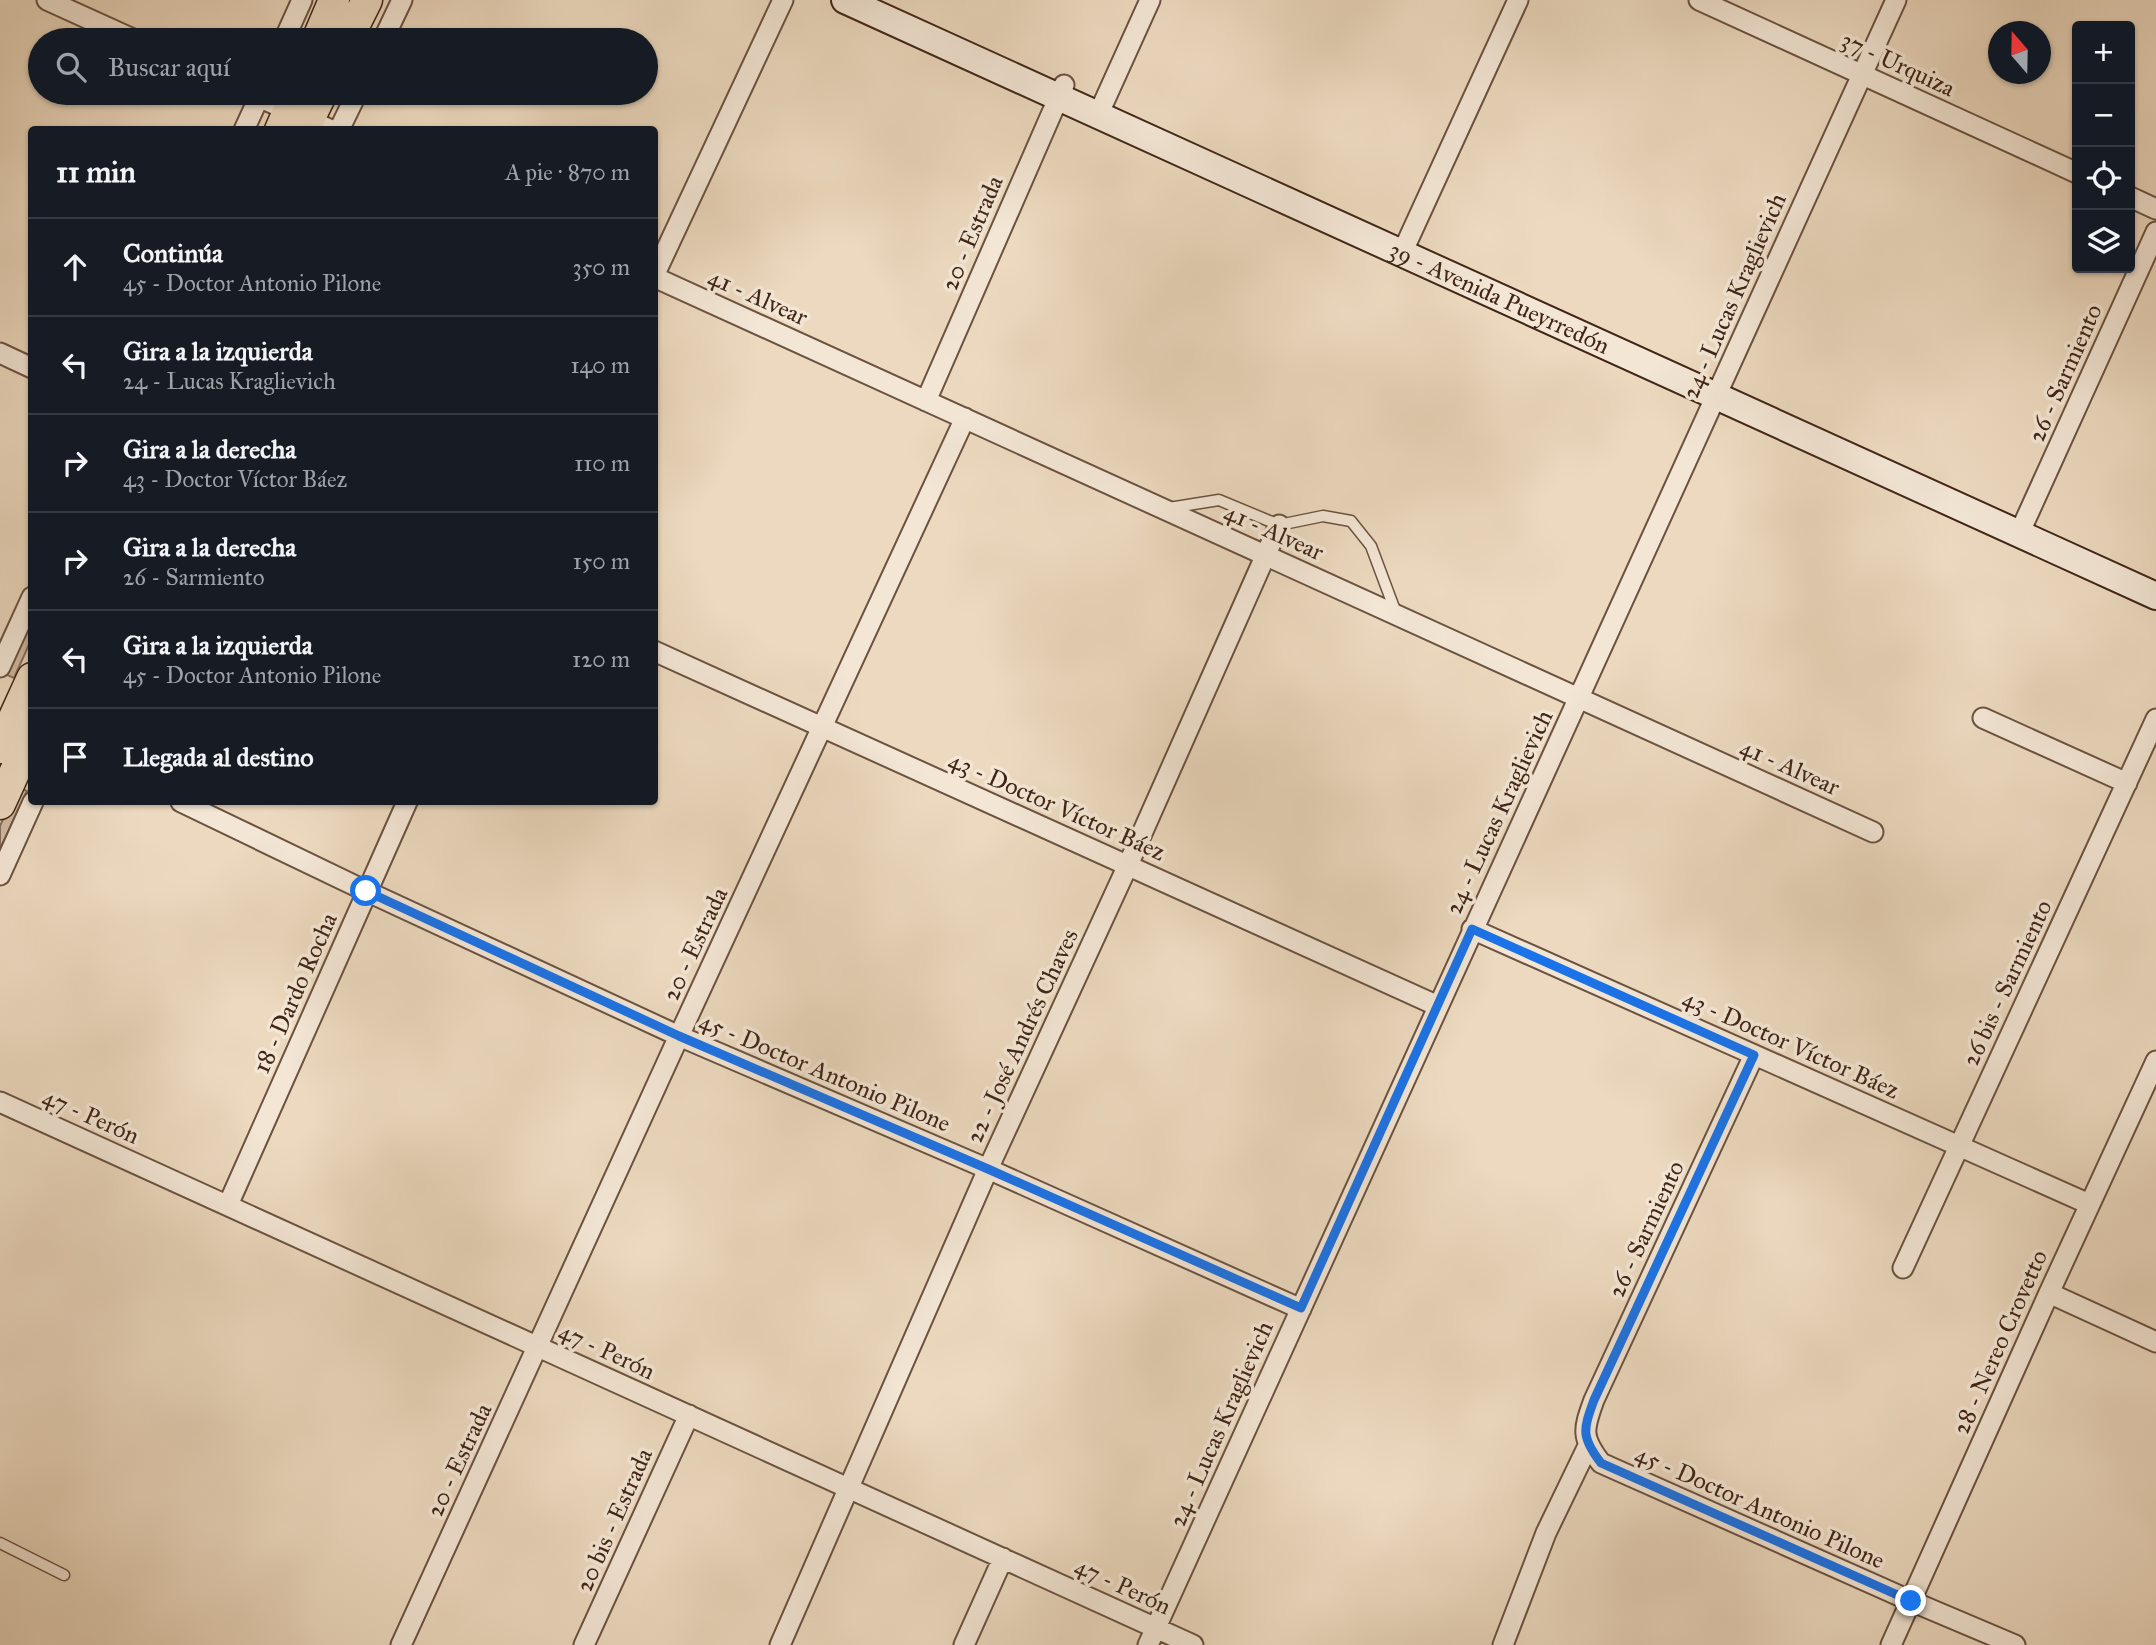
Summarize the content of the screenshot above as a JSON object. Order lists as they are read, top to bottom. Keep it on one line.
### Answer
{"streets":{"street":["37 - Urquiza","20 - Estrada","24 - Lucas Kraglievich","41 - Alvear","39 - Avenida Pueyrredón","26 - Sarmiento","43 - Doctor Víctor Báez","26 bis - Sarmiento","18 - Dardo Rocha","22 - José Andrés Chaves","45 - Doctor Antonio Pilone","47 - Perón","28 - Nereo Crovetto","20 bis - Estrada"]},"crossings":[["37 - Urquiza","24 - Lucas Kraglievich"],["20 - Estrada","41 - Alvear"],["20 - Estrada","39 - Avenida Pueyrredón"],["20 - Estrada","43 - Doctor Víctor Báez"],["20 - Estrada","45 - Doctor Antonio Pilone"],["20 - Estrada","47 - Perón"],["24 - Lucas Kraglievich","41 - Alvear"],["24 - Lucas Kraglievich","39 - Avenida Pueyrredón"],["24 - Lucas Kraglievich","43 - Doctor Víctor Báez"],["24 - Lucas Kraglievich","45 - Doctor Antonio Pilone"],["24 - Lucas Kraglievich","47 - Perón"],["41 - Alvear","22 - José Andrés Chaves"],["39 - Avenida Pueyrredón","26 - Sarmiento"],["26 - Sarmiento","43 - Doctor Víctor Báez"],["26 - Sarmiento","45 - Doctor Antonio Pilone"],["43 - Doctor Víctor Báez","26 bis - Sarmiento"],["43 - Doctor Víctor Báez","22 - José Andrés Chaves"],["43 - Doctor Víctor Báez","28 - Nereo Crovetto"],["18 - Dardo Rocha","45 - Doctor Antonio Pilone"],["18 - Dardo Rocha","47 - Perón"],["22 - José Andrés Chaves","45 - Doctor Antonio Pilone"],["22 - José Andrés Chaves","47 - Perón"],["45 - Doctor Antonio Pilone","28 - Nereo Crovetto"],["47 - Perón","20 bis - Estrada"]],"north":"top","page":{"map_buttons":["+","−"],"search":"Buscar aquí","heading":["11 min","A pie · 870 m"],"list":[["Continúa","45 - Doctor Antonio Pilone","350 m"],["Gira a la izquierda","24 - Lucas Kraglievich","140 m"],["Gira a la derecha","43 - Doctor Víctor Báez","110 m"],["Gira a la derecha","26 - Sarmiento","150 m"],["Gira a la izquierda","45 - Doctor Antonio Pilone","120 m"],"Llegada al destino"]}}
